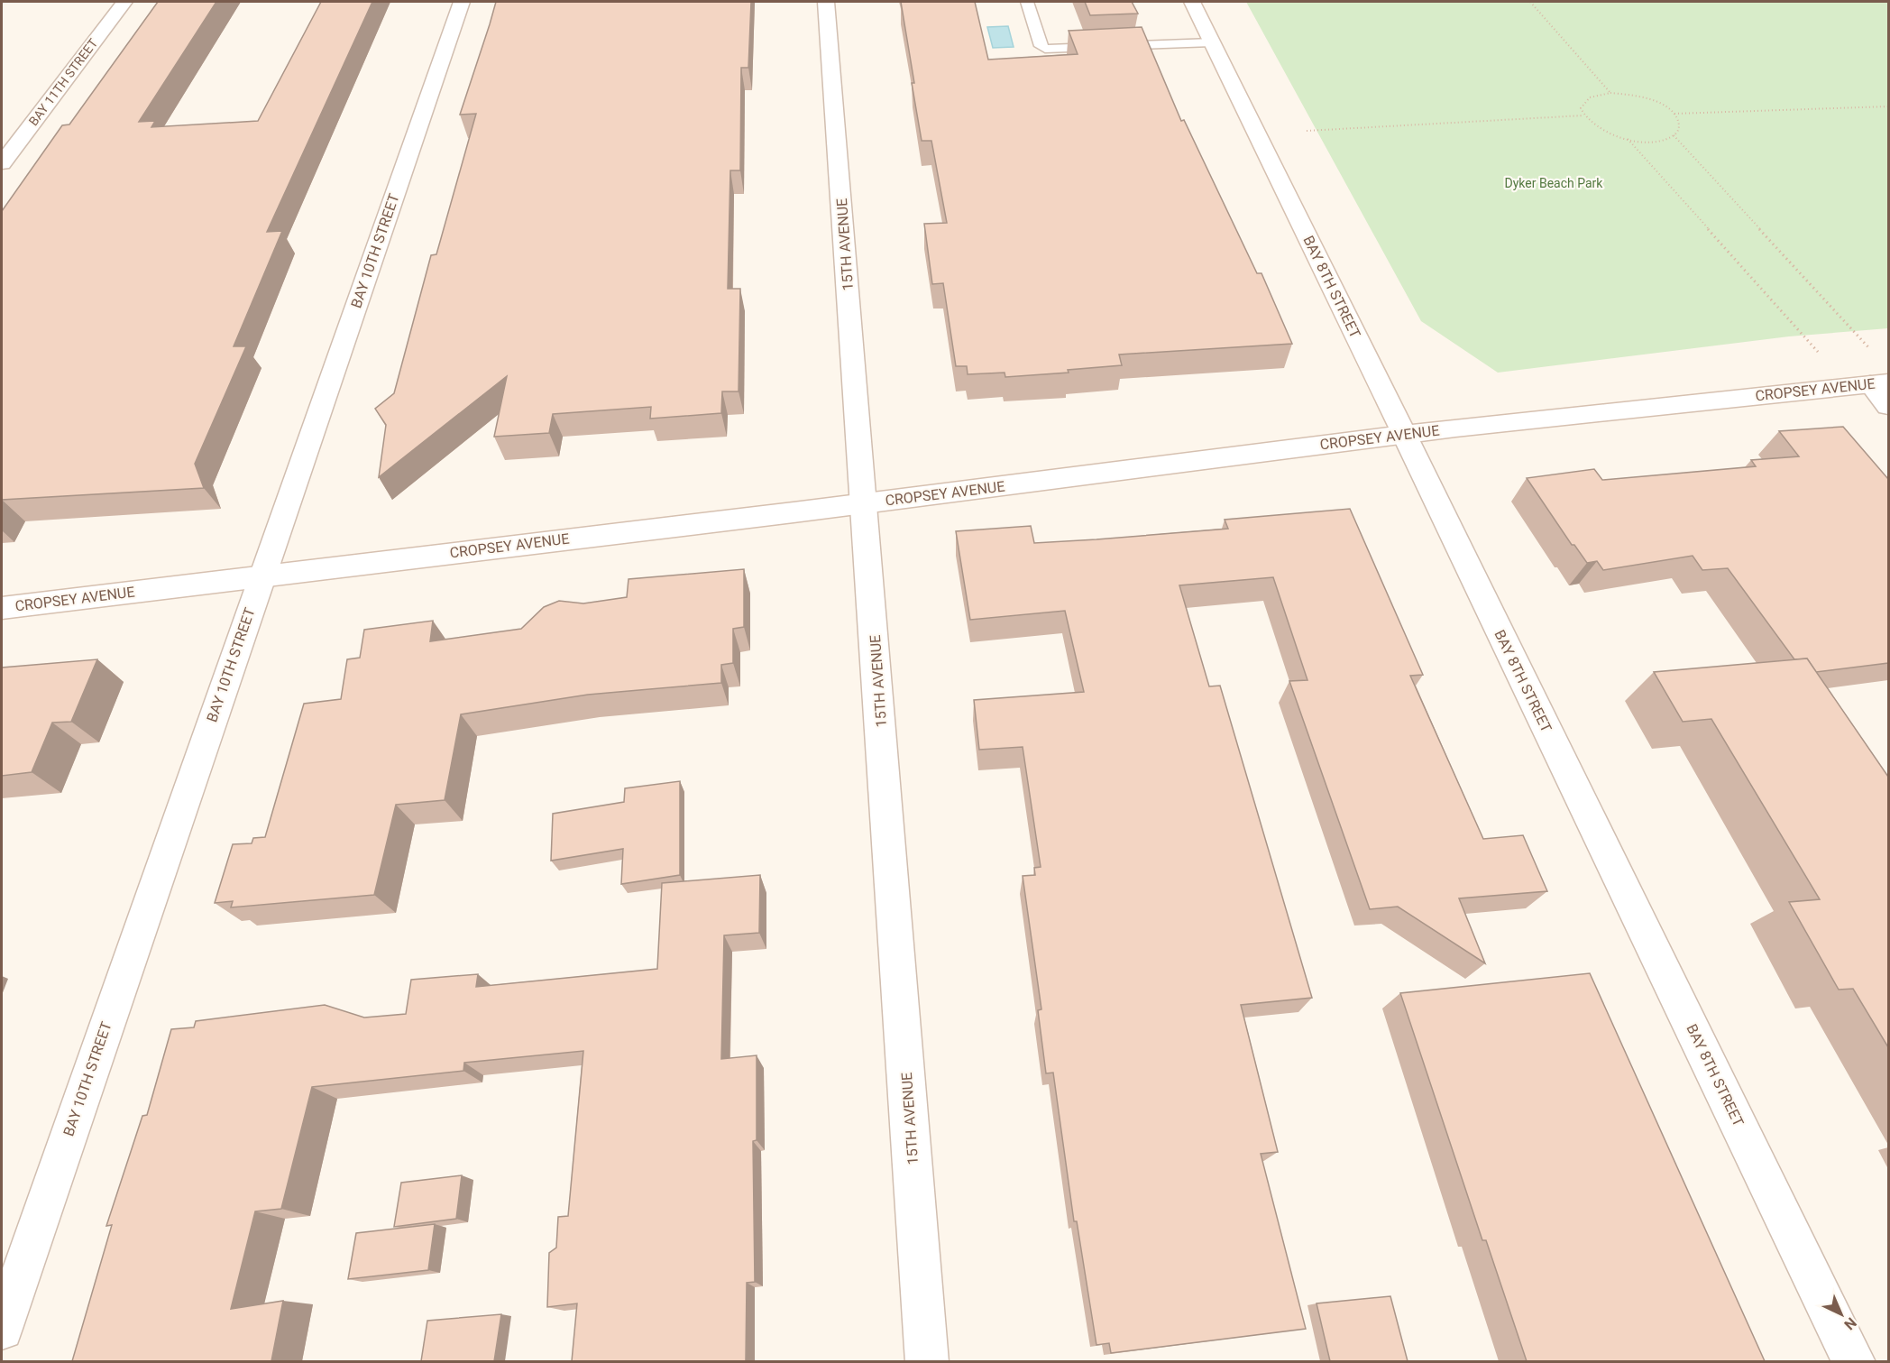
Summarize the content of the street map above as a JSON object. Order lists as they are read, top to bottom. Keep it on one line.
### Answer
{"streets":{"street":["BAY 11TH STREET","15TH AVENUE","BAY 10TH STREET","BAY 8TH STREET","CROPSEY AVENUE"]},"crossings":[["15TH AVENUE","CROPSEY AVENUE"],["BAY 10TH STREET","CROPSEY AVENUE"],["BAY 8TH STREET","CROPSEY AVENUE"]],"parks":["Dyker Beach Park"],"north":"bottom right"}
